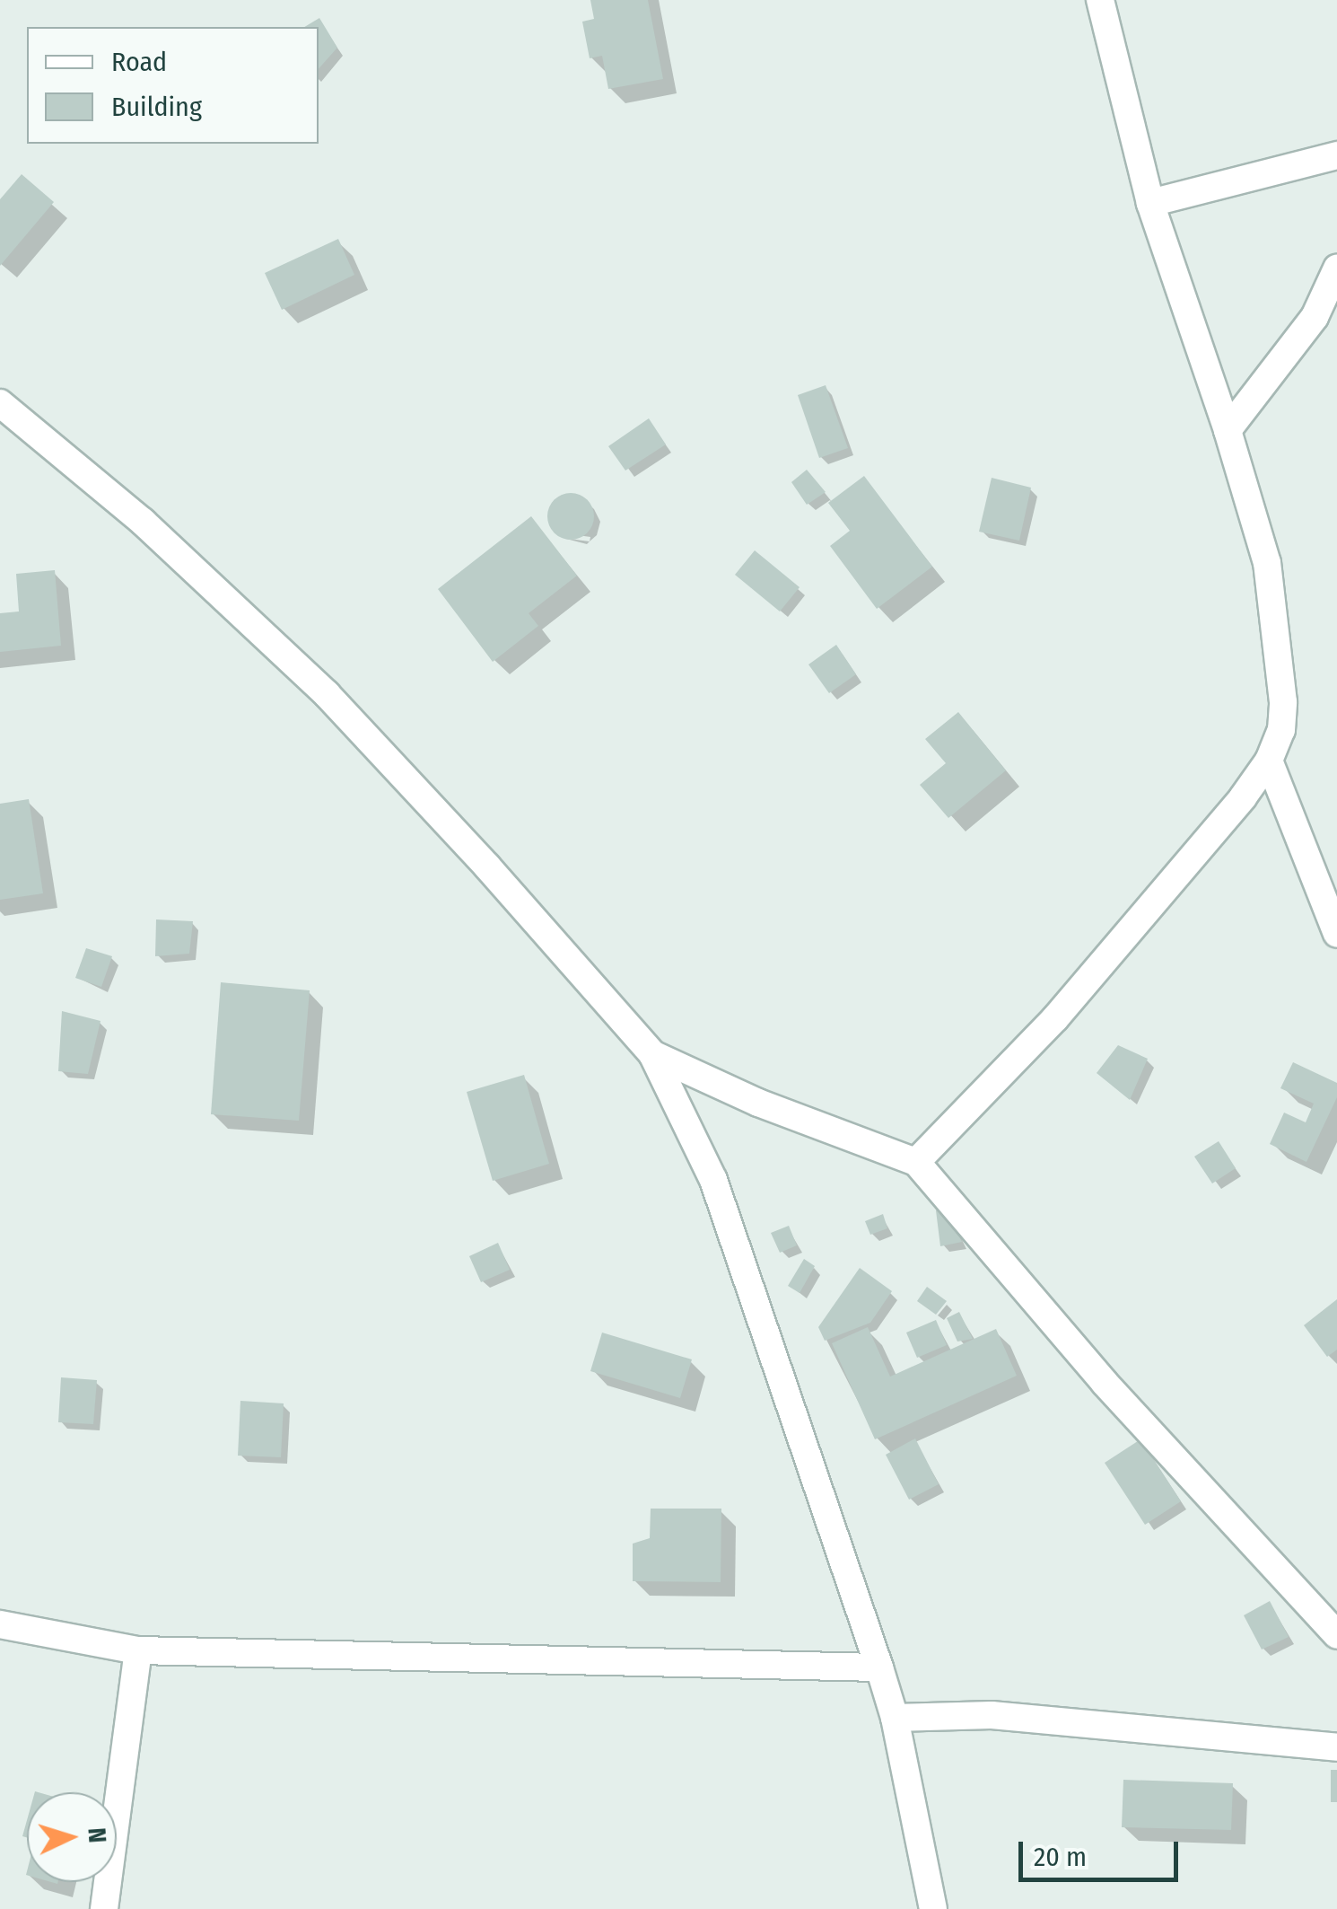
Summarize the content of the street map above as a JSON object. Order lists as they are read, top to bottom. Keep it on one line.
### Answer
{"legend":["Road","Building"],"scale_bar":"20 m","north":"right"}
